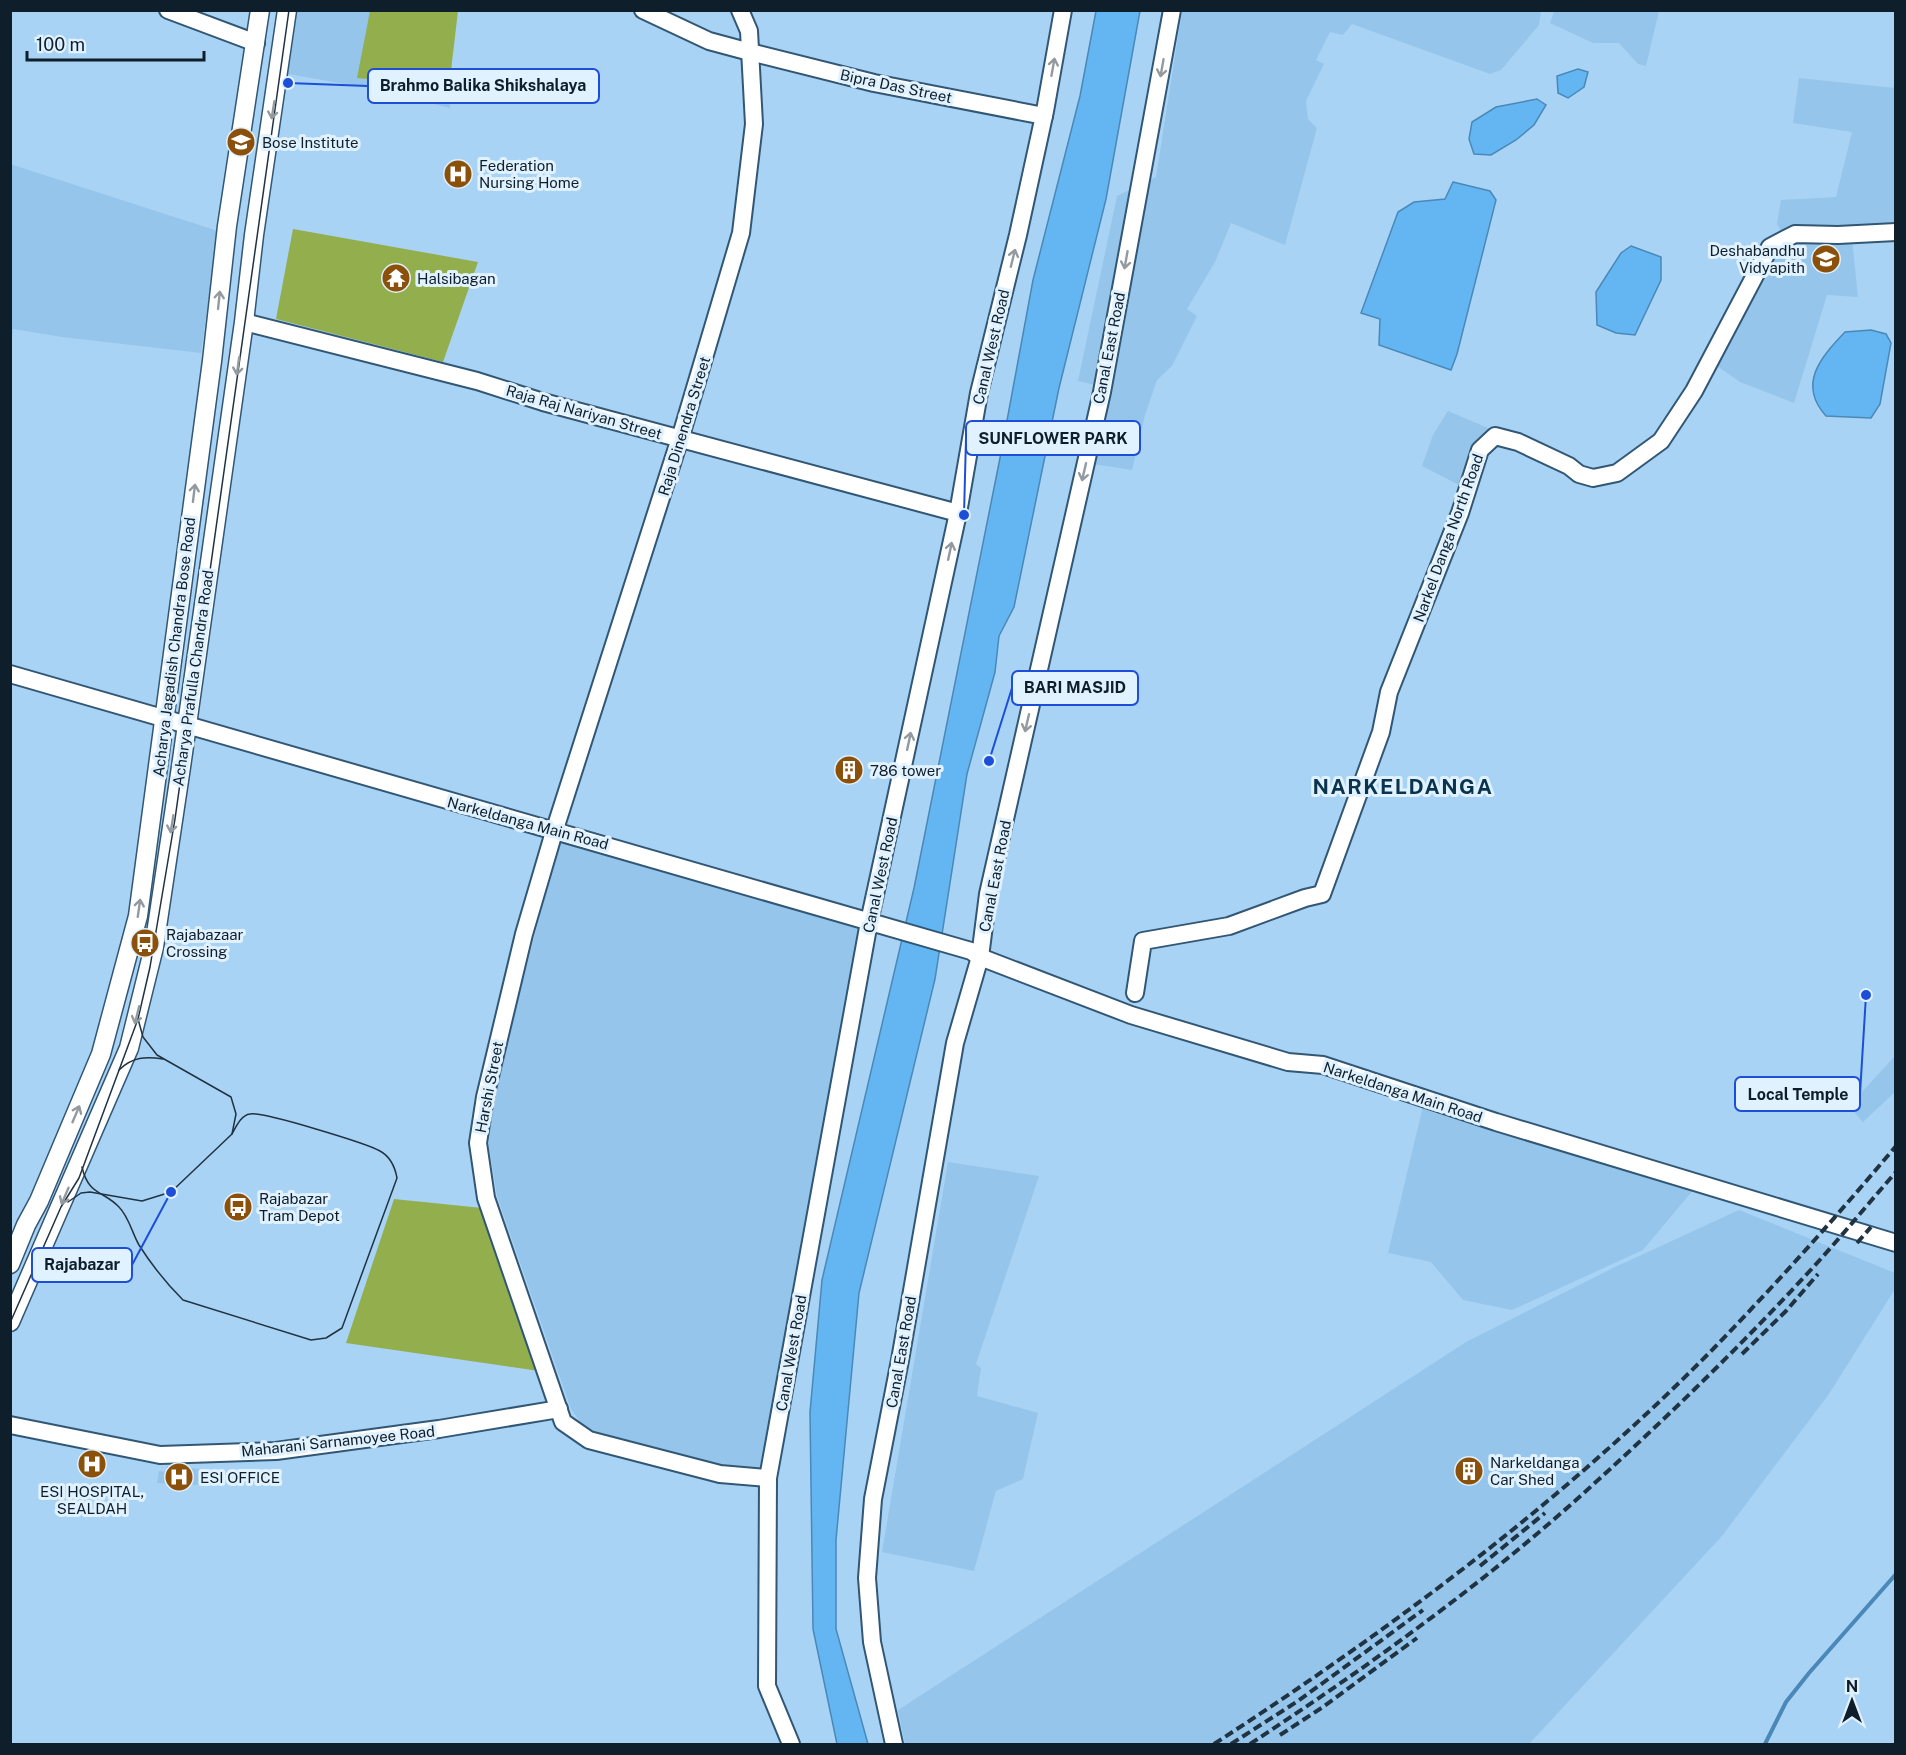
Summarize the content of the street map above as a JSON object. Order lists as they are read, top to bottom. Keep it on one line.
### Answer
{"streets":{"main road":["Bipra Das Street","Canal West Road","Canal East Road","Raja Raj Nariyan Street","Raja Dinendra Street","Narkel Danga North Road","Acharya Jagadish Chandra Bose Road","Acharya Prafulla Chandra Road","Narkeldanga Main Road","Harshi Street","Maharani Sarnamoyee Road"]},"crossings":[["Bipra Das Street","Canal West Road"],["Bipra Das Street","Raja Dinendra Street"],["Canal West Road","Raja Raj Nariyan Street"],["Canal West Road","Narkeldanga Main Road"],["Canal West Road","Harshi Street"],["Canal East Road","Narkeldanga Main Road"],["Raja Raj Nariyan Street","Raja Dinendra Street"],["Raja Raj Nariyan Street","Acharya Prafulla Chandra Road"],["Raja Dinendra Street","Narkeldanga Main Road"],["Raja Dinendra Street","Harshi Street"],["Acharya Jagadish Chandra Bose Road","Narkeldanga Main Road"],["Acharya Prafulla Chandra Road","Narkeldanga Main Road"],["Narkeldanga Main Road","Harshi Street"],["Harshi Street","Maharani Sarnamoyee Road"]],"one_way":["Canal West Road","Canal East Road","Acharya Jagadish Chandra Bose Road","Acharya Prafulla Chandra Road"],"districts":["NARKELDANGA"],"places":{"other":["Brahmo Balika Shikshalaya","SUNFLOWER PARK","BARI MASJID","Local Temple","Rajabazar"],"school or university":["Bose Institute","Deshabandhu Vidyapith"],"hospital":["Federation Nursing Home","ESI HOSPITAL, SEALDAH","ESI OFFICE"],"temple":["Halsibagan"],"building":["786 tower","Narkeldanga Car Shed"],"bus stop":["Rajabazaar Crossing","Rajabazar Tram Depot"]},"scale_bar":"100 m","north":"top"}
